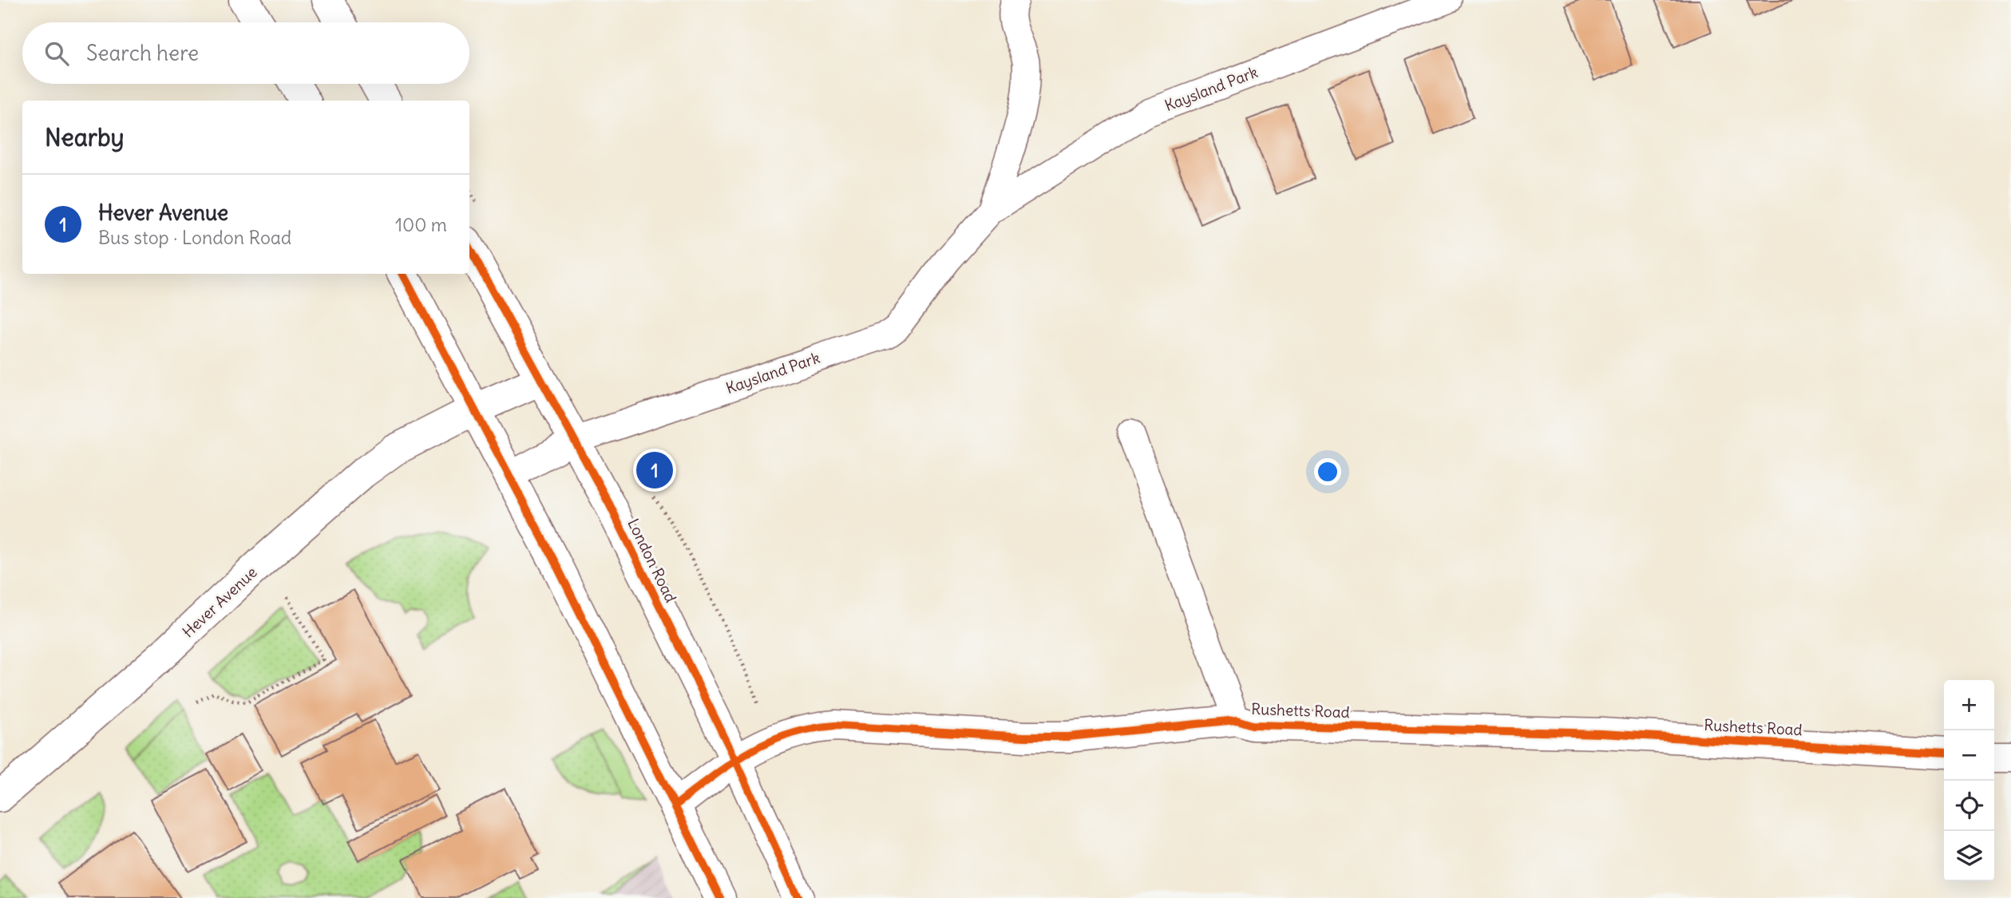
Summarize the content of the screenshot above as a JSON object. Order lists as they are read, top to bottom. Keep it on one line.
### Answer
{"streets":{"street":["London Road","Hever Avenue","Rushetts Road"],"lane":["Kaysland Park"]},"crossings":[["Kaysland Park","London Road"],["London Road","Hever Avenue"],["London Road","Rushetts Road"]],"page":{"search":"Search here","heading":"Nearby","list":[{"mark":"1","name":"Hever Avenue","note":"Bus stop · London Road","value":"100 m"}],"pins":"1","map_buttons":["+","−"]}}
